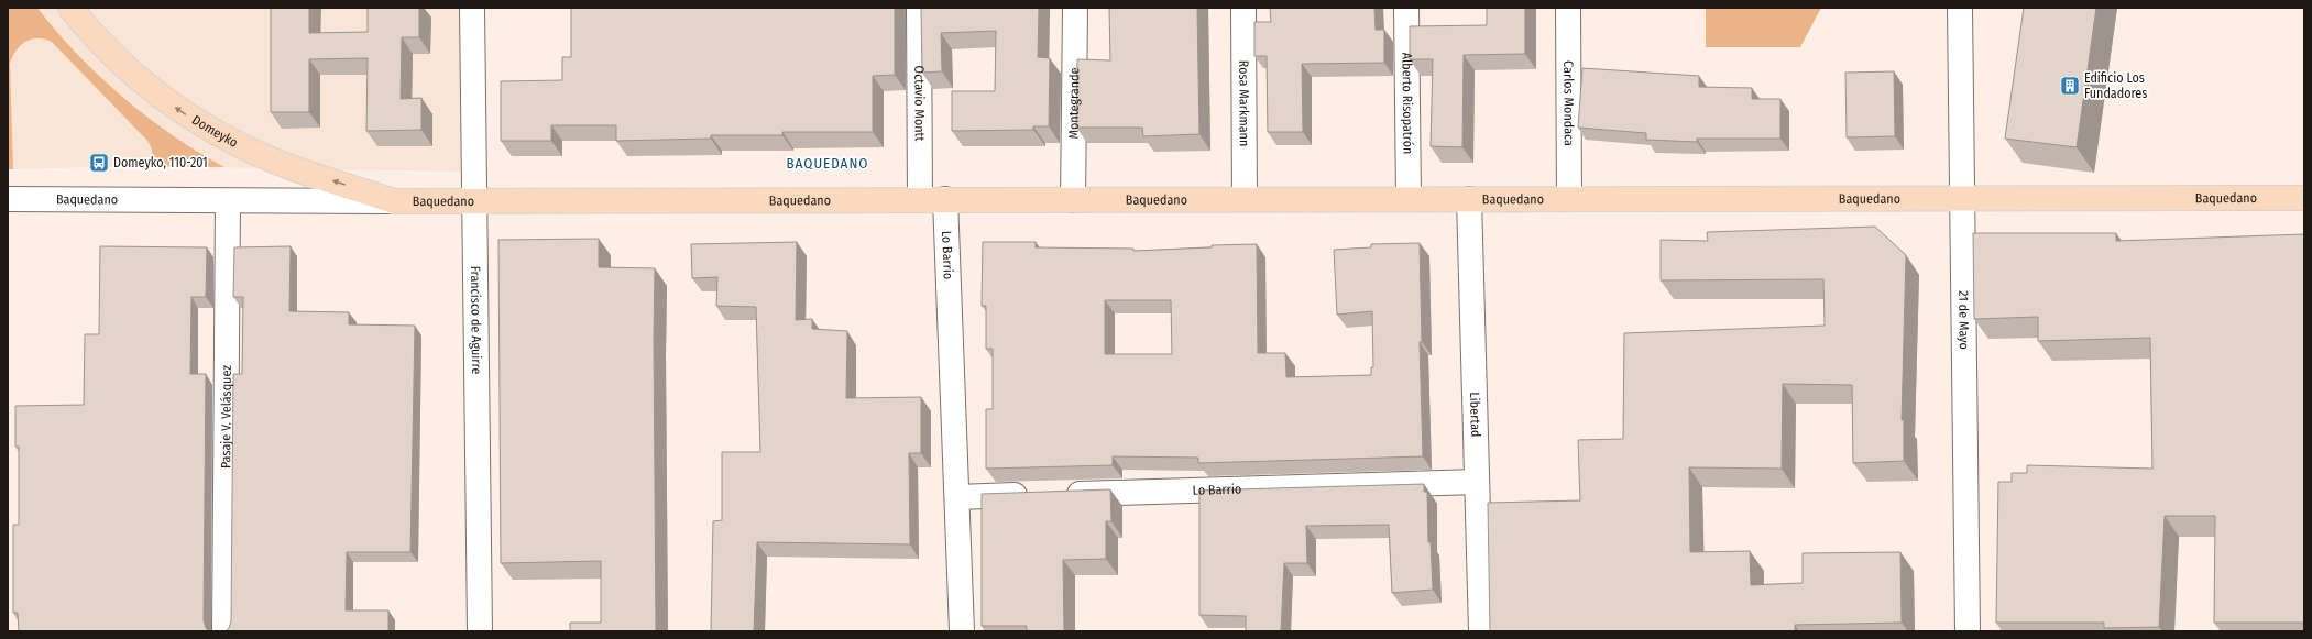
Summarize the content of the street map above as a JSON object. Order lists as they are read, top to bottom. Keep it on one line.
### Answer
{"streets":{"main road":["Domeyko","Baquedano"],"street":["Octavio Montt","Montegrande","Rosa Markmann","Alberto Risopatrón","Carlos Mondaca","Lo Barrio","Francisco de Aguirre","21 de Mayo","Libertad","Pasaje V. Velásquez"]},"crossings":[["Octavio Montt","Baquedano"],["Montegrande","Baquedano"],["Rosa Markmann","Baquedano"],["Alberto Risopatrón","Baquedano"],["Carlos Mondaca","Baquedano"],["Domeyko","Baquedano"],["Baquedano","Lo Barrio"],["Baquedano","Francisco de Aguirre"],["Baquedano","21 de Mayo"],["Baquedano","Libertad"],["Baquedano","Pasaje V. Velásquez"],["Lo Barrio","Libertad"]],"one_way":["Domeyko"],"districts":["BAQUEDANO"],"places":{"building":["Edificio Los Fundadores"],"bus stop":["Domeyko, 110-201"]}}
